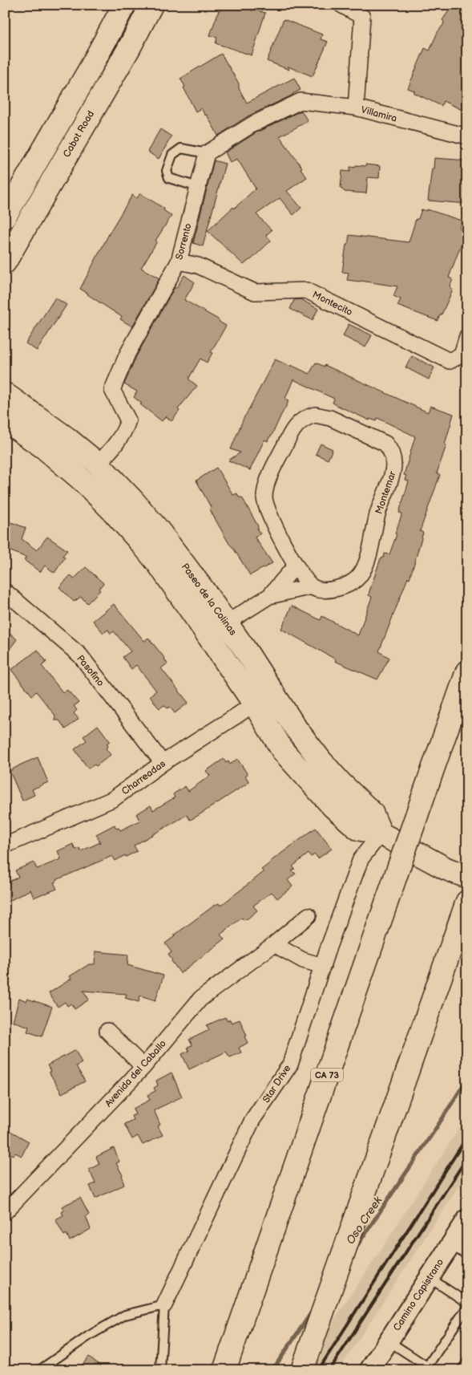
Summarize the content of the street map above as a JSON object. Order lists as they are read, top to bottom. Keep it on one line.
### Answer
{"streets":{"main road":["Cabot Road","Paseo de la Colinas","CA 73"],"street":["Villamira","Sorrento","Montecito","Montemar","Pasofino","Charreadas","Avenida del Caballo","Star Drive","Camino Capistrano"]},"crossings":[["Sorrento","Montecito"],["Sorrento","Paseo de la Colinas"],["Paseo de la Colinas","Charreadas"],["Paseo de la Colinas","Star Drive"],["Pasofino","Charreadas"]],"water":["Oso Creek"]}
